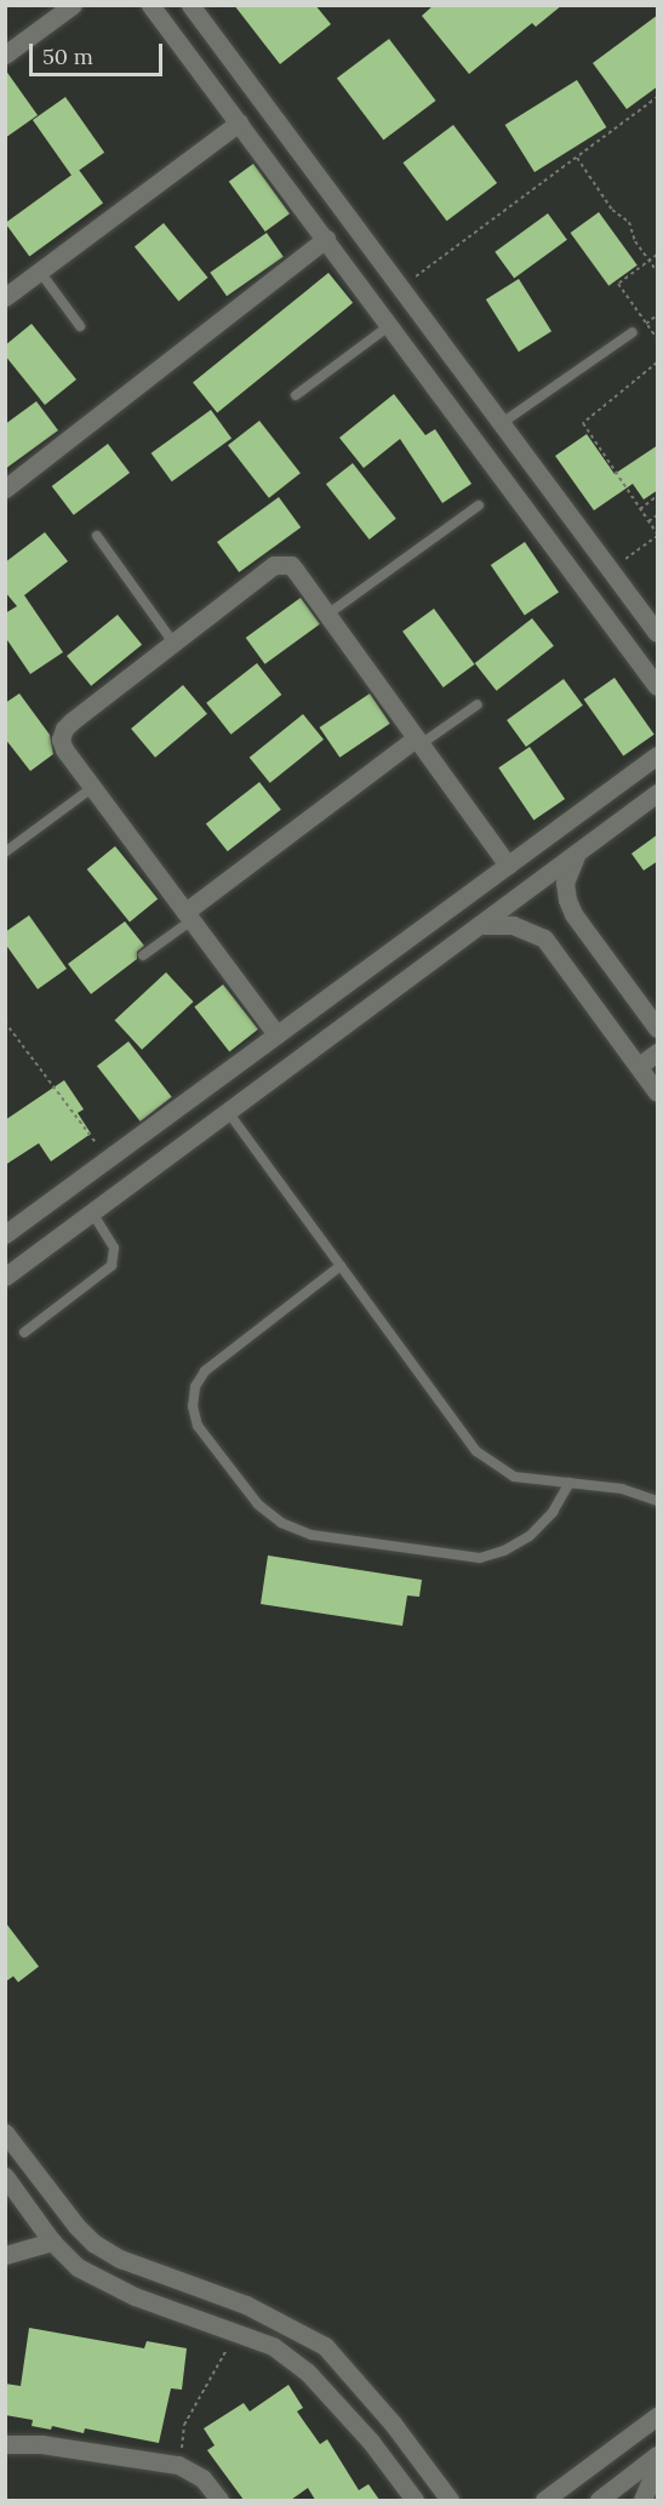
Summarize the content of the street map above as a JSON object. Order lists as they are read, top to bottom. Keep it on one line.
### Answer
{"scale_bar":"50 m"}
